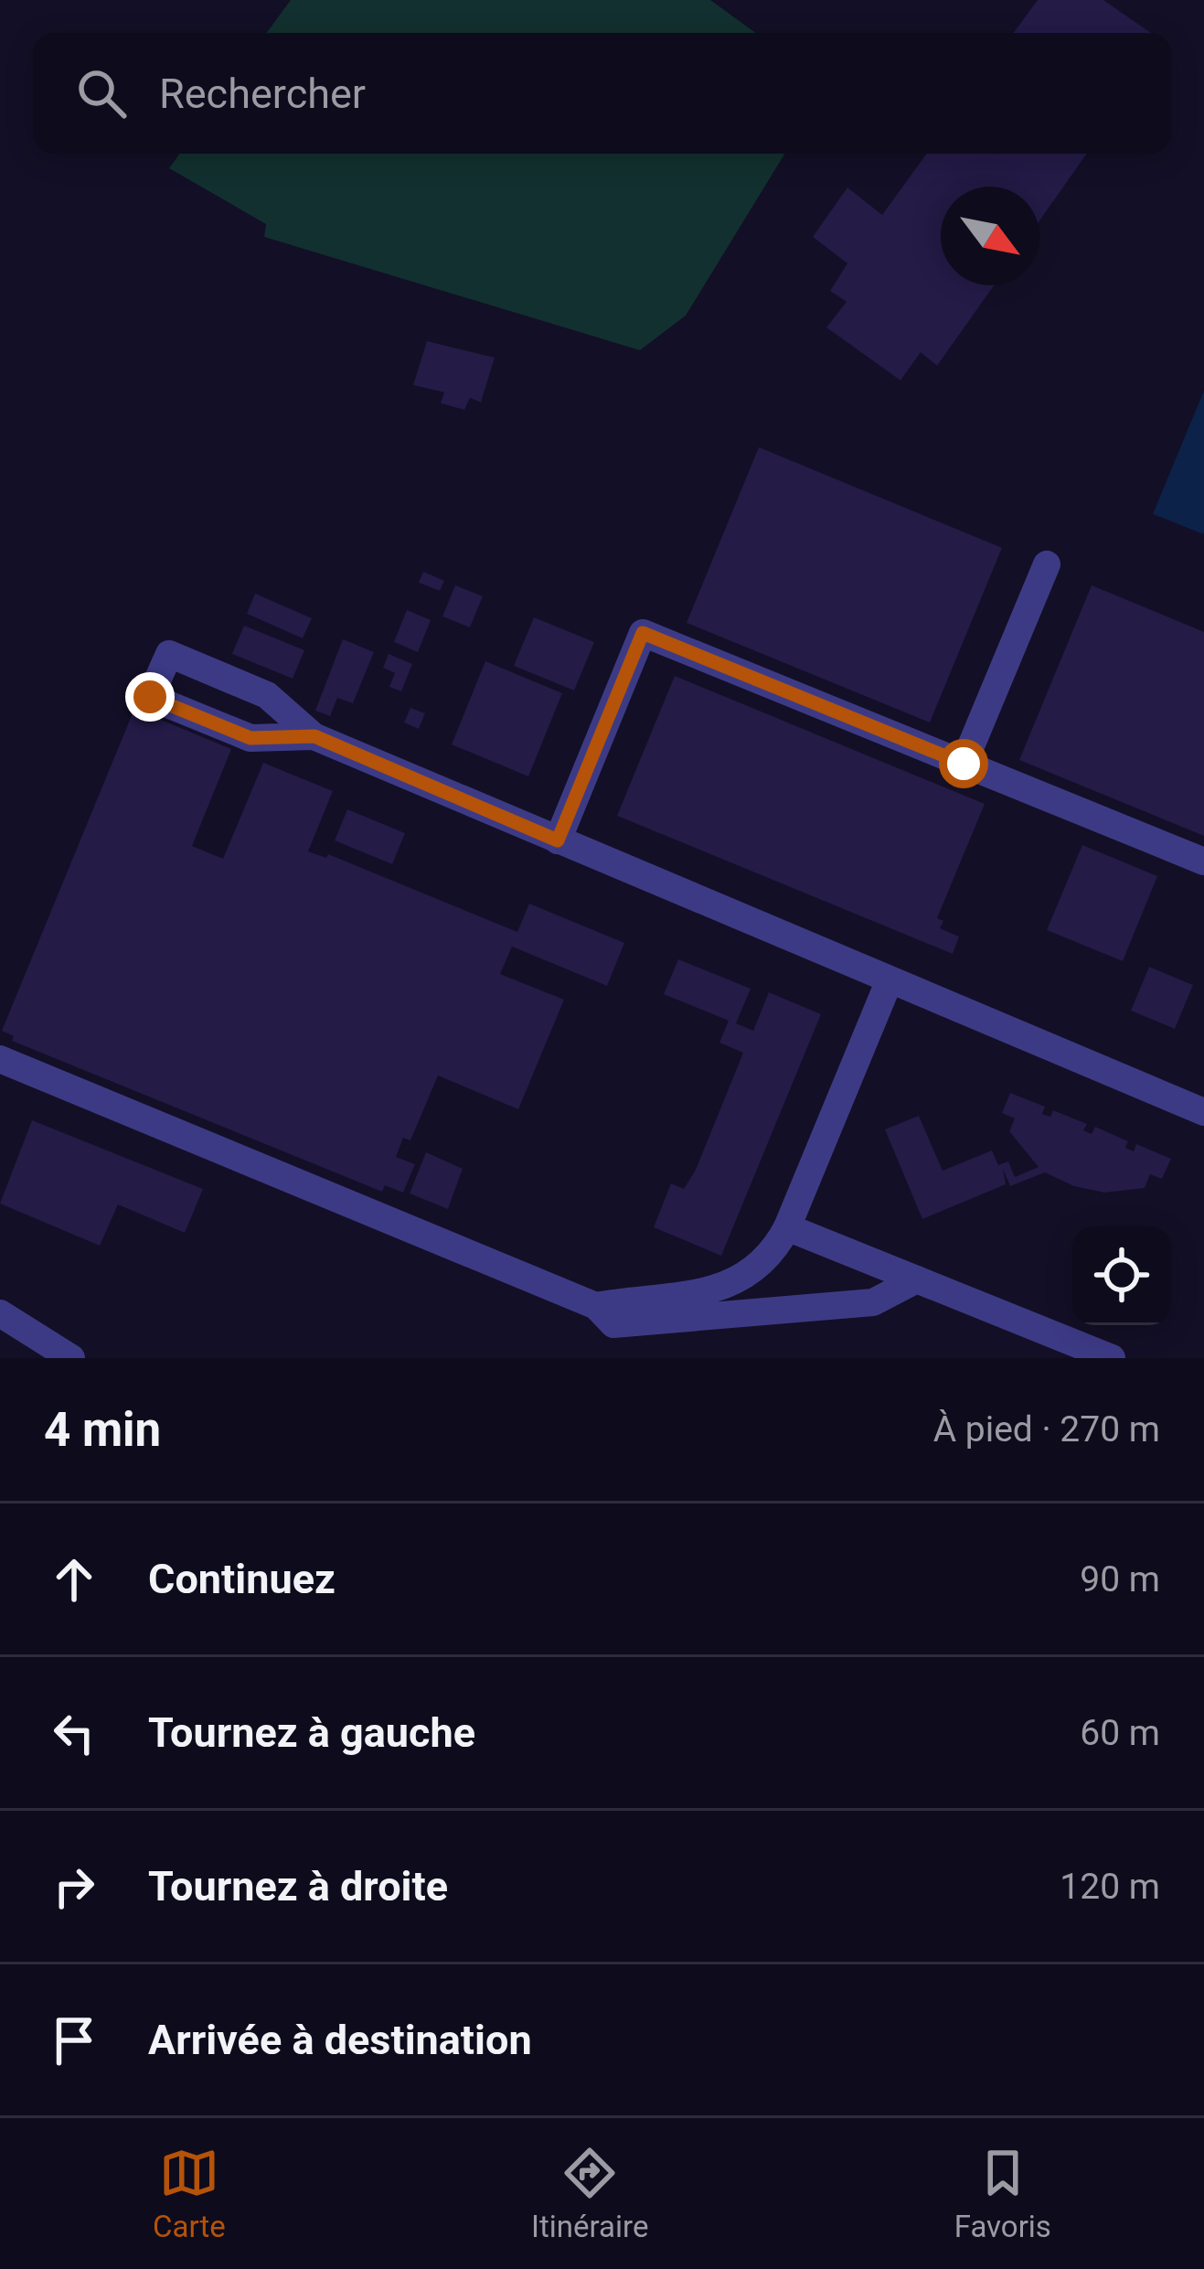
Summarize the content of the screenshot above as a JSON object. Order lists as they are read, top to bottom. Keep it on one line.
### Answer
{"north":"bottom right","page":{"search":"Rechercher","heading":["4 min","À pied · 270 m"],"list":[["Continuez","90 m"],["Tournez à gauche","60 m"],["Tournez à droite","120 m"],"Arrivée à destination"],"nav":["Carte","Itinéraire","Favoris"]}}
